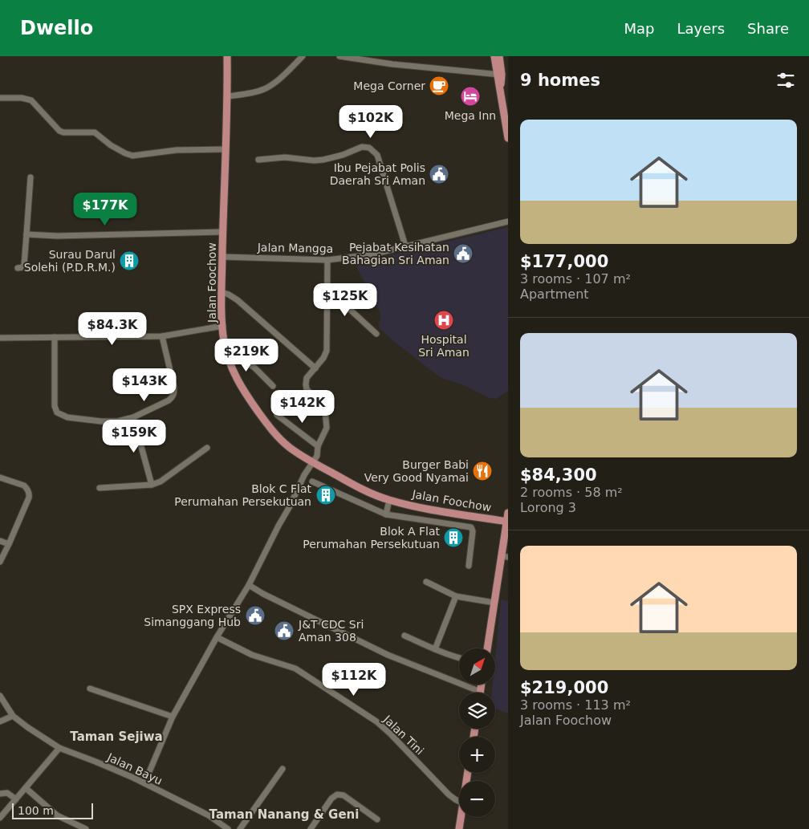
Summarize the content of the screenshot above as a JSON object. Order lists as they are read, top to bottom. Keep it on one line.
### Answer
{"streets":{"main road":["Jalan Foochow"],"street":["Jalan Mangga","Jalan Tini","Jalan Bayu"]},"crossings":[["Jalan Mangga","Jalan Foochow"]],"districts":["Taman Sejiwa","Taman Nanang & Geni"],"places":{"cafe":["Mega Corner"],"hotel":["Mega Inn"],"public building":["Ibu Pejabat Polis Daerah Sri Aman","Pejabat Kesihatan Bahagian Sri Aman","SPX Express Simanggang Hub","J&T CDC Sri Aman 308"],"building":["Surau Darul Solehi (P.D.R.M.)","Blok C Flat Perumahan Persekutuan","Blok A Flat Perumahan Persekutuan"],"hospital":["Hospital Sri Aman"],"restaurant":["Burger Babi Very Good Nyamai"]},"scale_bar":"100 m","north":"top right","page":{"header":"Dwello","nav":["Map","Layers","Share"],"heading":"9 homes","list":[{"name":"$177,000","note":"3 rooms · 107 m² · Apartment"},{"name":"$84,300","note":"2 rooms · 58 m² · Lorong 3"},{"name":"$219,000","note":"3 rooms · 113 m² · Jalan Foochow"}],"price":["$102K","$177K","$125K","$84.3K","$219K","$143K","$142K","$159K","$112K"],"map_buttons":["+","−"],"scale":"100 m"}}
